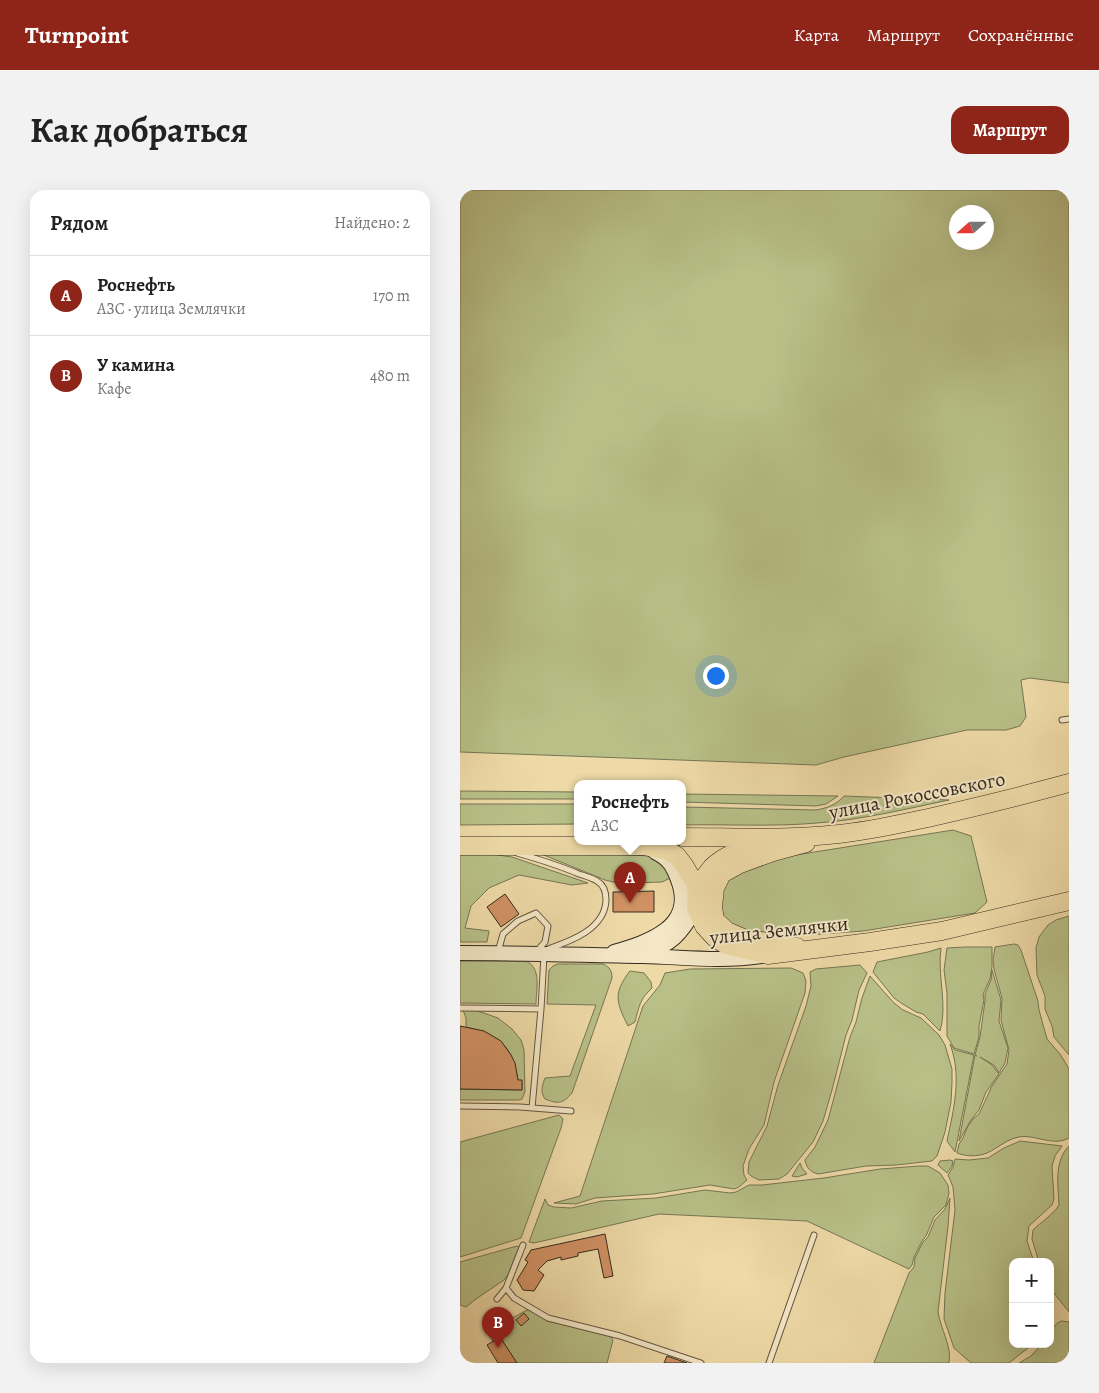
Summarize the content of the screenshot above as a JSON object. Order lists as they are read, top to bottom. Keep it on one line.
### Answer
{"streets":{"highway":["улица Рокоссовского","улица Землячки"]},"north":"left","page":{"header":"Turnpoint","nav":["Карта","Маршрут","Сохранённые"],"title":"Как добраться","buttons":"Маршрут","heading":["Рядом","Найдено: 2"],"list":[{"mark":"A","name":"Роснефть","note":"АЗС · улица Землячки","value":"170 m"},{"mark":"B","name":"У камина","note":"Кафе","value":"480 m"}],"popup":["Роснефть","АЗС"],"pins":["A","B"],"map_buttons":["+","−"]}}
